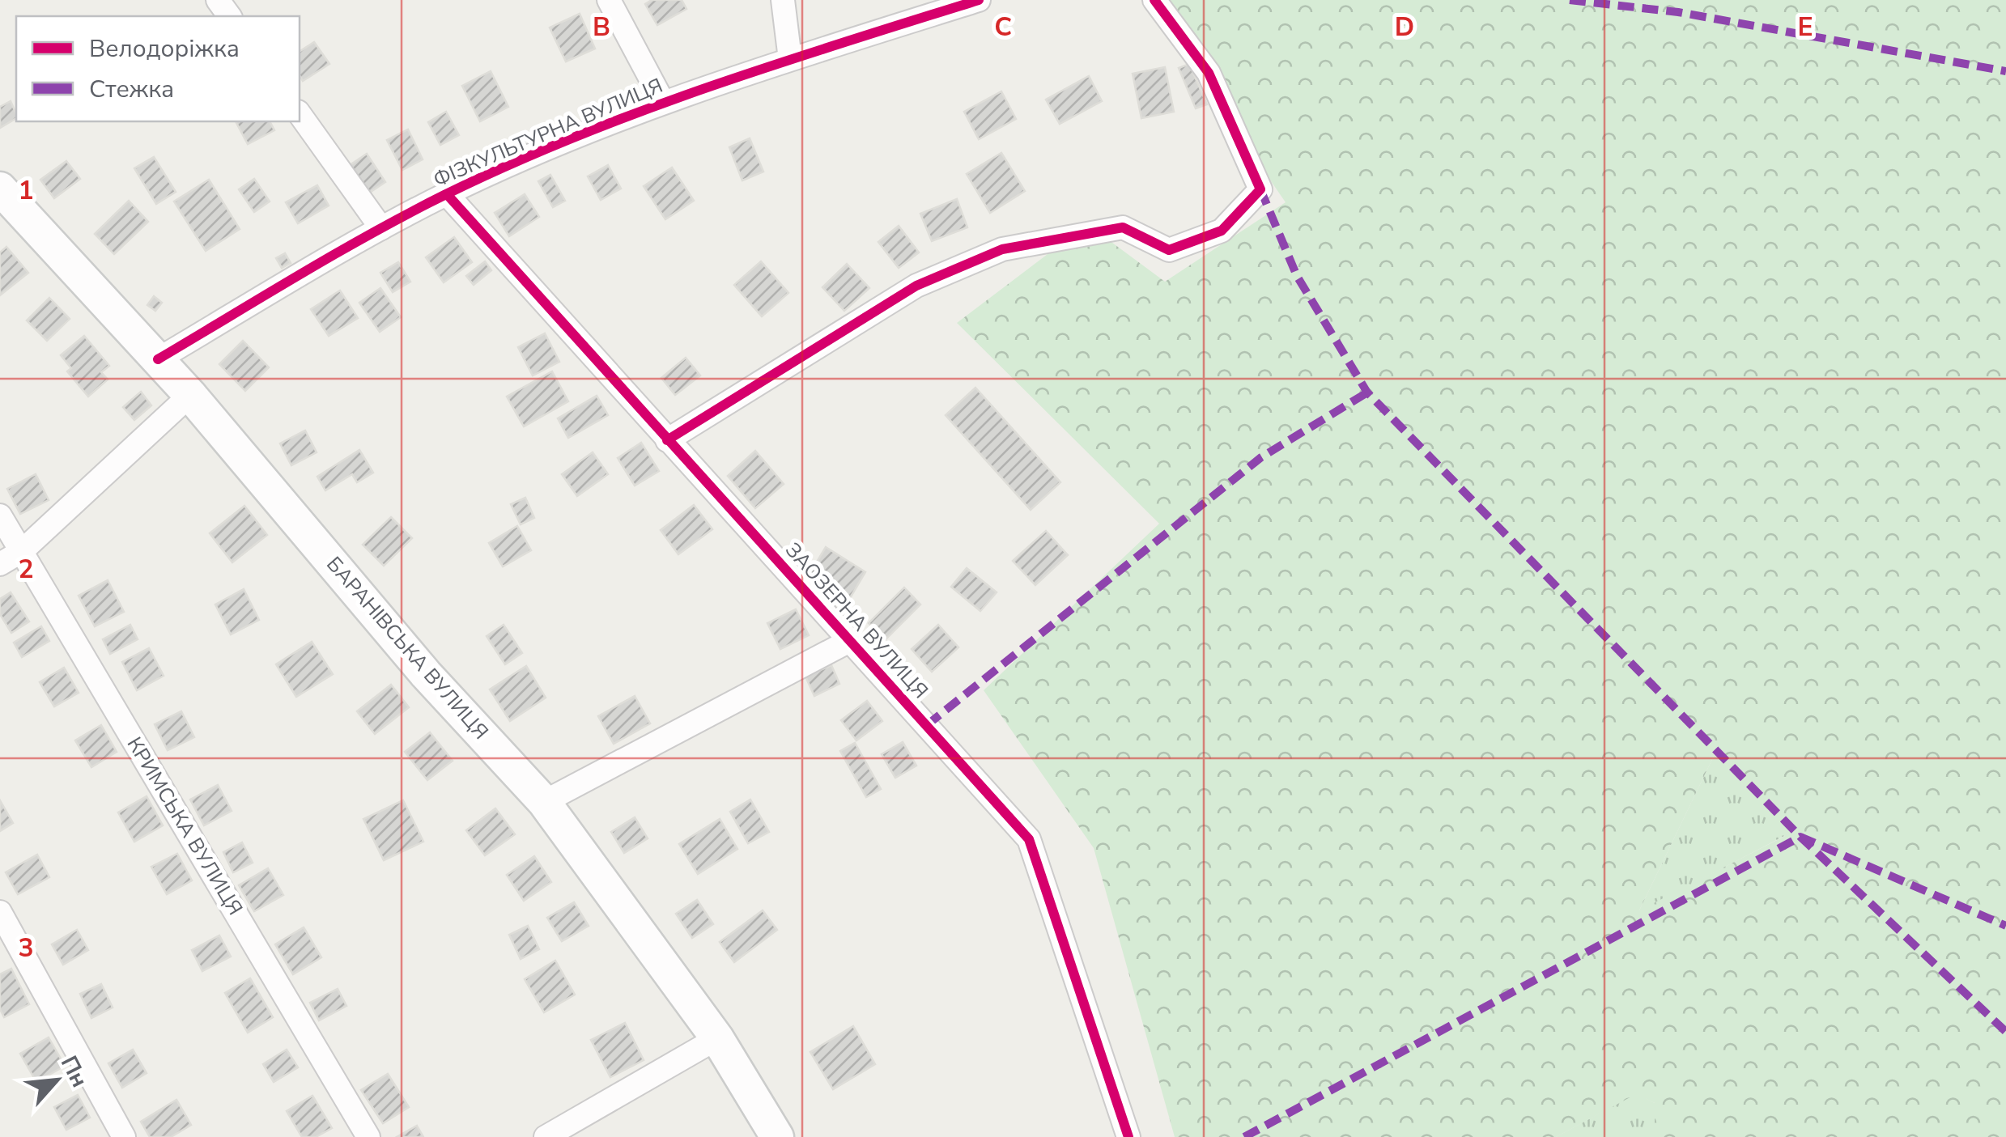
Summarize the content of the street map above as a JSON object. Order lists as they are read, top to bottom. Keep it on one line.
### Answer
{"streets":{"main road":["БАРАНІВСЬКА ВУЛИЦЯ"],"street":["ФІЗКУЛЬТУРНА ВУЛИЦЯ","ЗАОЗЕРНА ВУЛИЦЯ","КРИМСЬКА ВУЛИЦЯ"]},"crossings":[["ФІЗКУЛЬТУРНА ВУЛИЦЯ","ЗАОЗЕРНА ВУЛИЦЯ"],["ФІЗКУЛЬТУРНА ВУЛИЦЯ","БАРАНІВСЬКА ВУЛИЦЯ"]],"legend":["Велодоріжка","Стежка"],"north":"top right","grid":{"columns":["B","C","D","E"],"rows":["1","2","3"]}}
